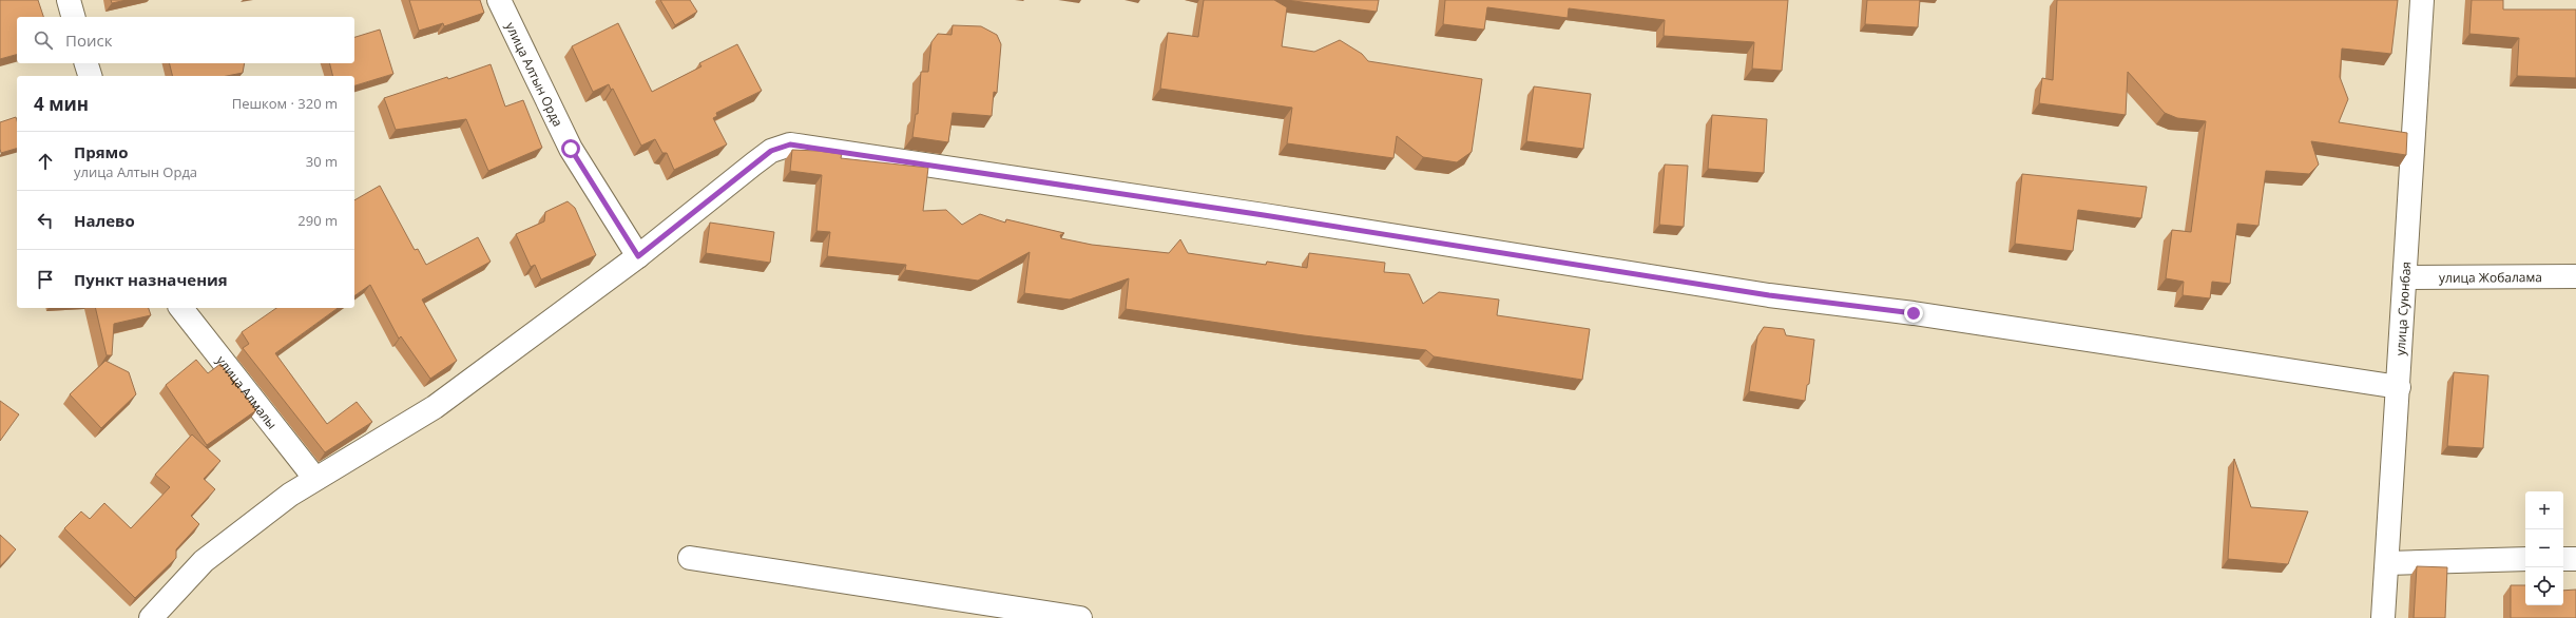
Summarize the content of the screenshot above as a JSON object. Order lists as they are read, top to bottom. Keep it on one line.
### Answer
{"streets":{"street":["улица Алтын Орда","улица Жобалама","улица Суюнбая","улица Алмалы"]},"crossings":[["улица Жобалама","улица Суюнбая"]],"page":{"search":"Поиск","heading":["4 мин","Пешком · 320 m"],"list":[["Прямо","улица Алтын Орда","30 m"],["Налево","290 m"],"Пункт назначения"],"map_buttons":["+","−"]}}
